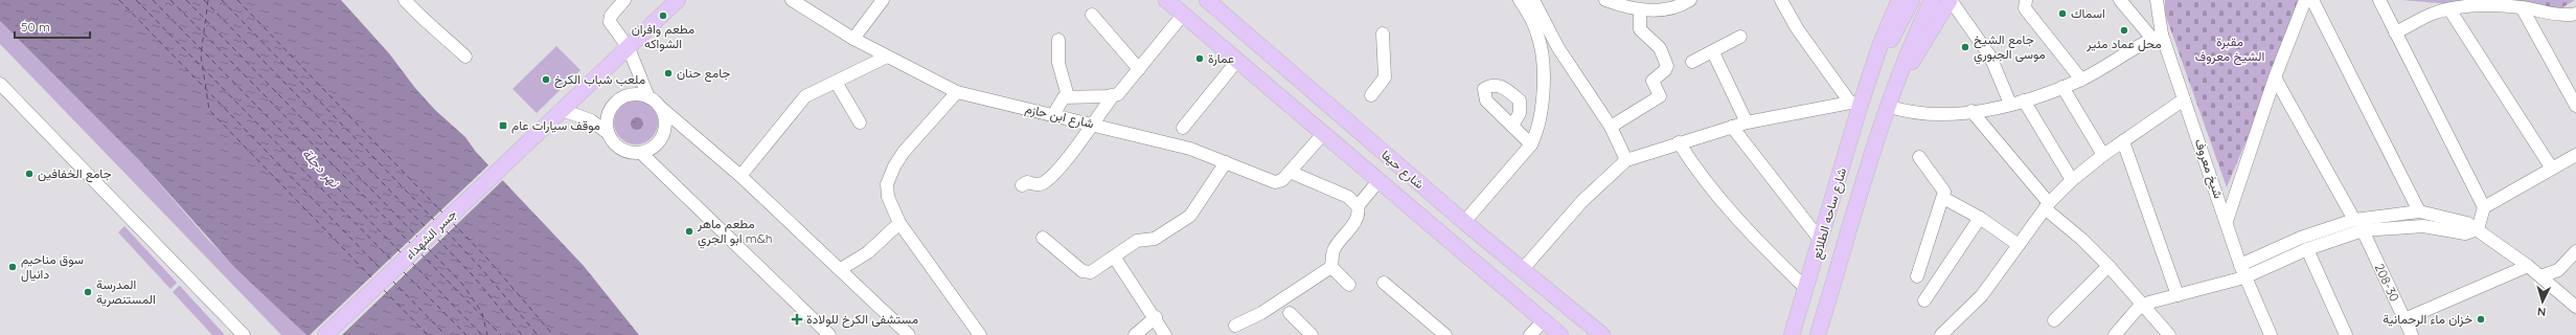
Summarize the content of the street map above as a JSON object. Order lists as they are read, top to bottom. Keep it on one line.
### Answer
{"streets":{"main road":["شارع حيفا","شارع ساحه الطلائع","جسر الشهداء"],"street":["شارع ابن حازم","شیخ معروف","208-30"]},"crossings":[["شارع ابن حازم","شارع حيفا"]],"water":["نهر دجلة"],"parks":["مقبرة الشيخ معروف"],"places":{"other":["اسماك","مطعم وافران الشواكه","محل عماد مئير","جامع الشيخ موسى الجبوري","عمارة","جامع حنان","ملعب شباب الكرخ","جامع الخفافين","مطعم ماهر ابو الجري m&h","سوق مناحيم دانيال","المدرسة المستنصرية","خزان ماء الرحمانية"],"transit":["موقف سيارات عام"],"health":["مستشفى الكرخ للولادة"]},"scale_bar":"50 m","north":"bottom"}
